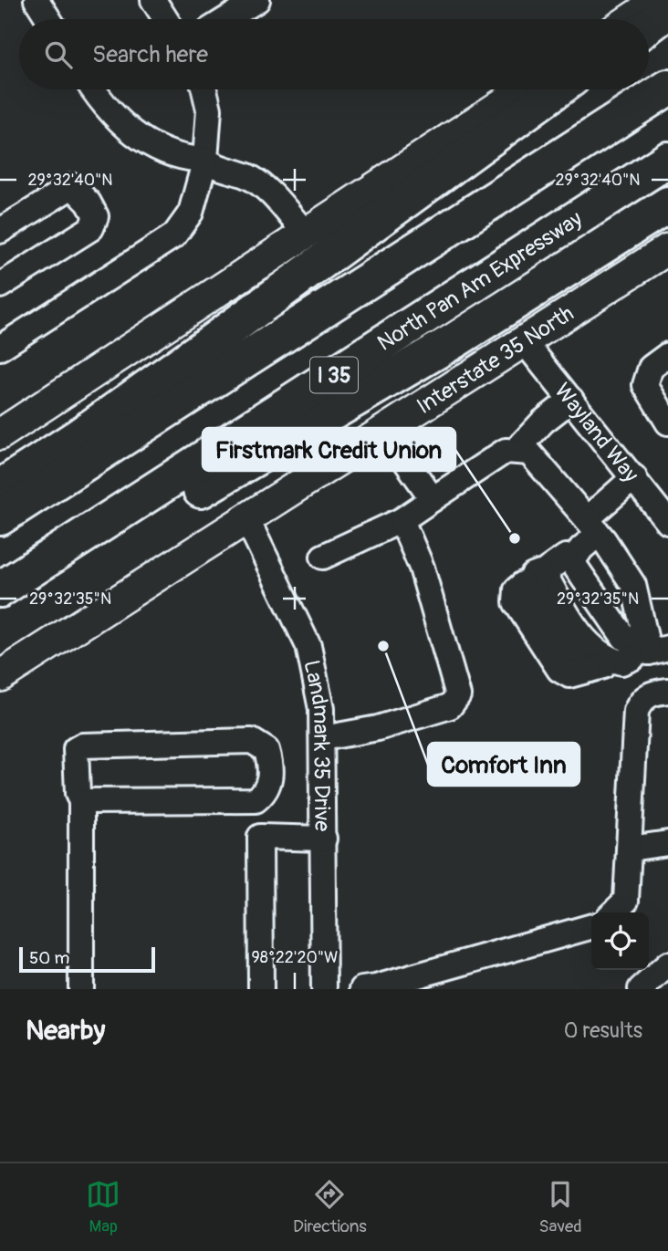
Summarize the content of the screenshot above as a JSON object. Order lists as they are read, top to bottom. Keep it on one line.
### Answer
{"streets":{"highway":["North Pan Am Expressway","I 35"],"main road":["Interstate 35 North"],"street":["Wayland Way","Landmark 35 Drive"]},"crossings":[["Interstate 35 North","Wayland Way"],["Interstate 35 North","Landmark 35 Drive"]],"places":["Firstmark Credit Union","Comfort Inn"],"scale_bar":"50 m","page":{"search":"Search here","scale":"50 m","heading":["Nearby","0 results"],"nav":["Map","Directions","Saved"]},"coordinates":["29°32'40\"N","29°32'35\"N","98°22'20\"W"]}
